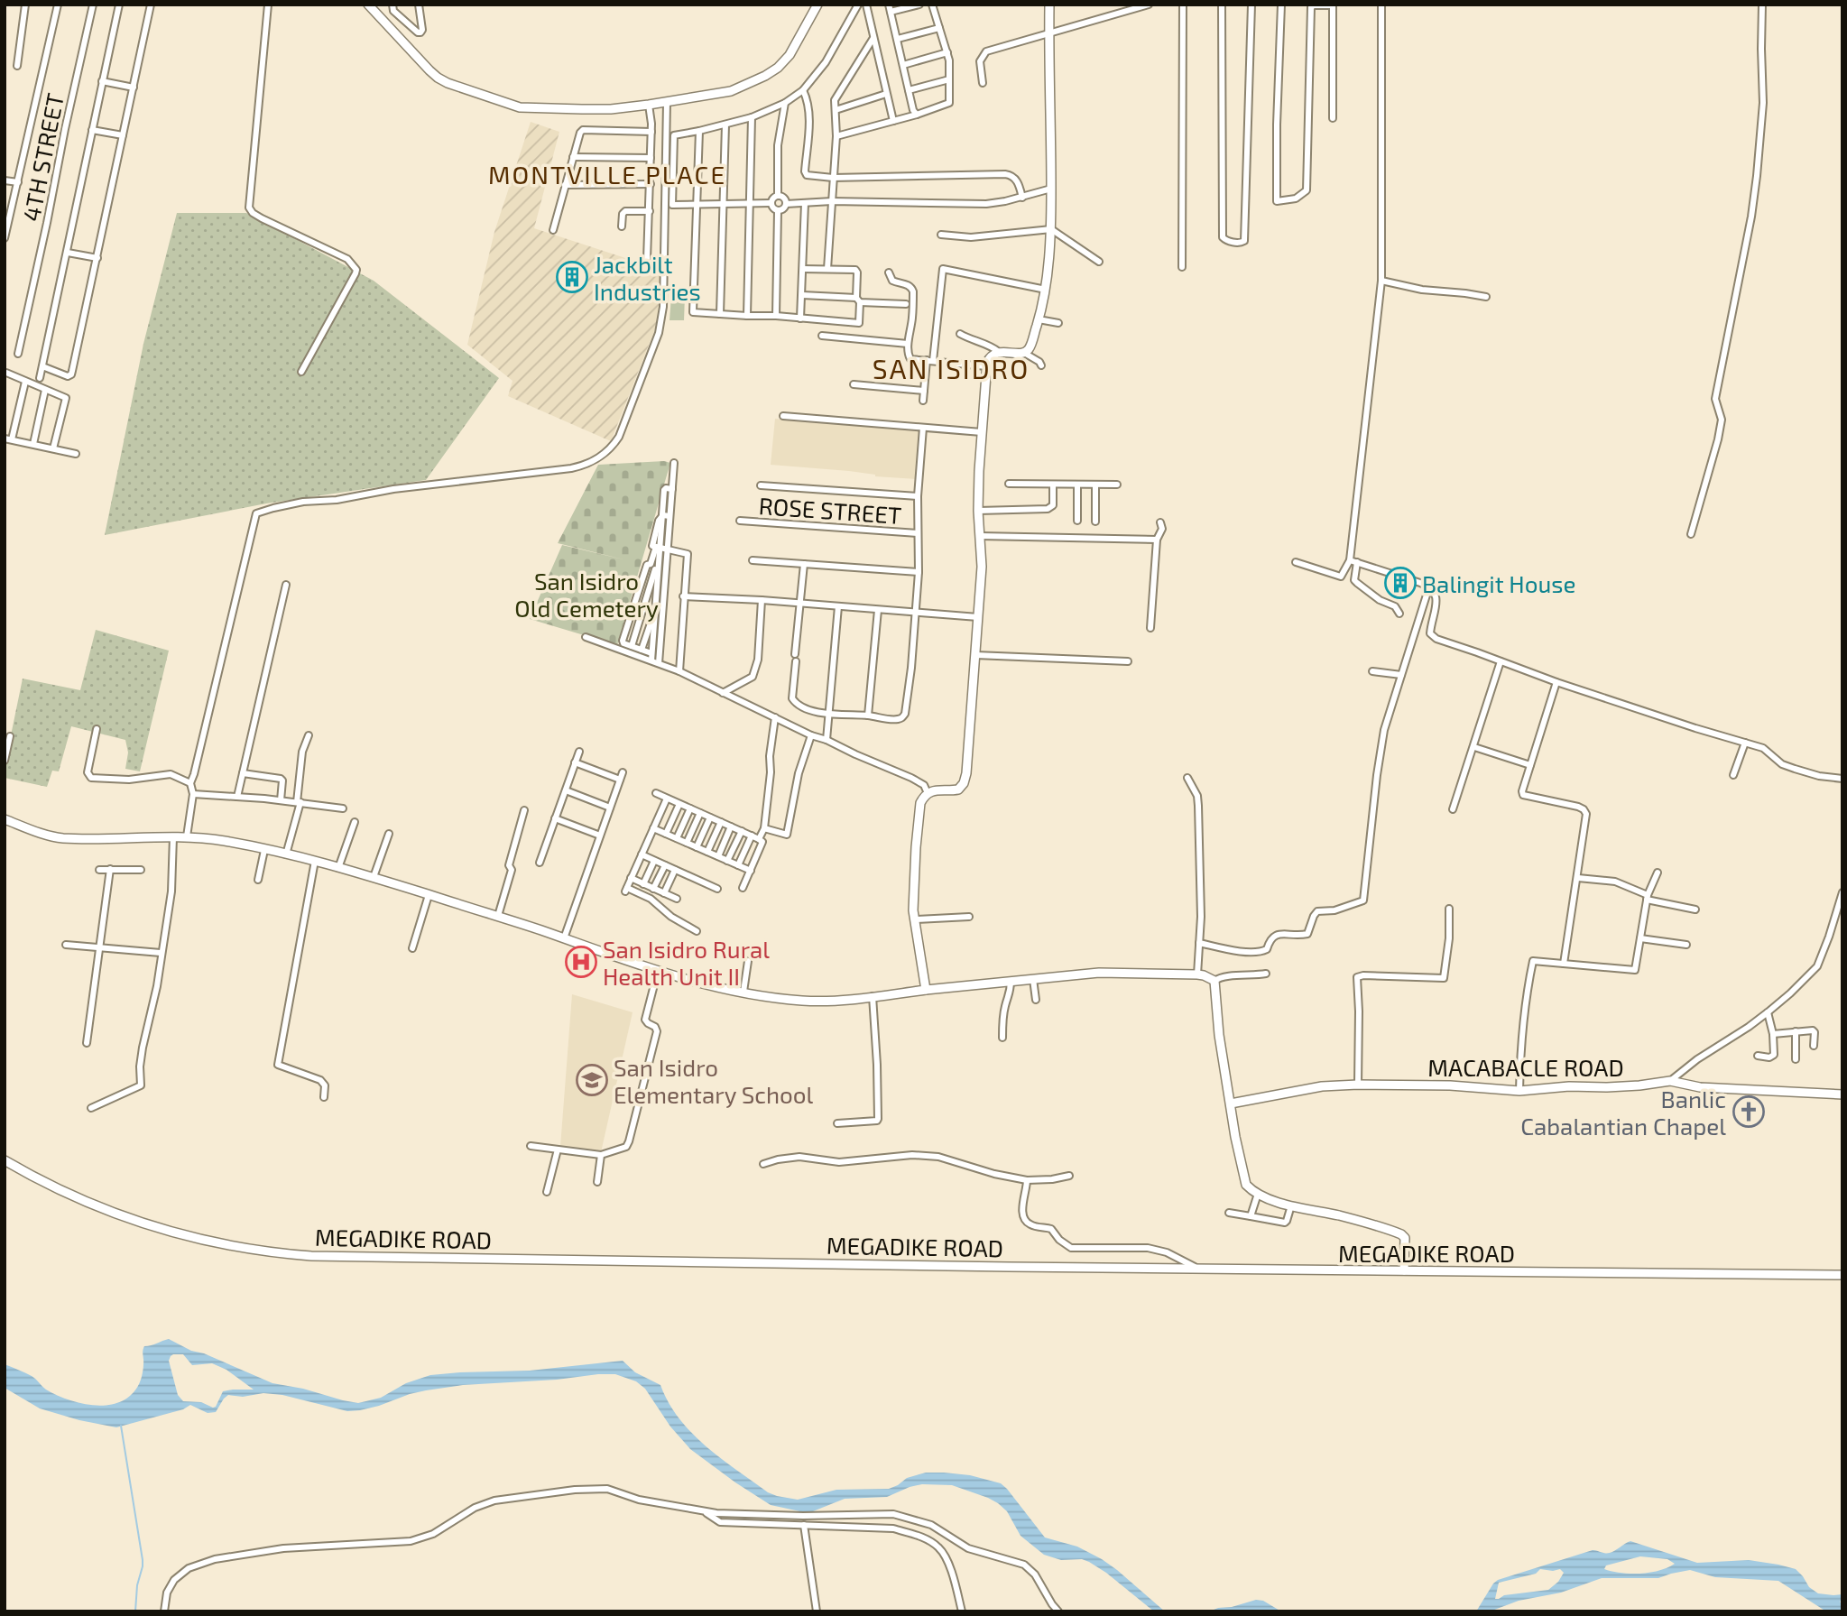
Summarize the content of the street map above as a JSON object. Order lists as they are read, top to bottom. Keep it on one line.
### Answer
{"streets":{"street":["4TH STREET","ROSE STREET","MACABACLE ROAD","MEGADIKE ROAD"]},"districts":["MONTVILLE PLACE","SAN ISIDRO"],"parks":["San Isidro Old Cemetery"],"places":{"building":["Jackbilt Industries","Balingit House"],"hospital":["San Isidro Rural Health Unit II"],"school or university":["San Isidro Elementary School"],"church":["Banlic Cabalantian Chapel"]}}
